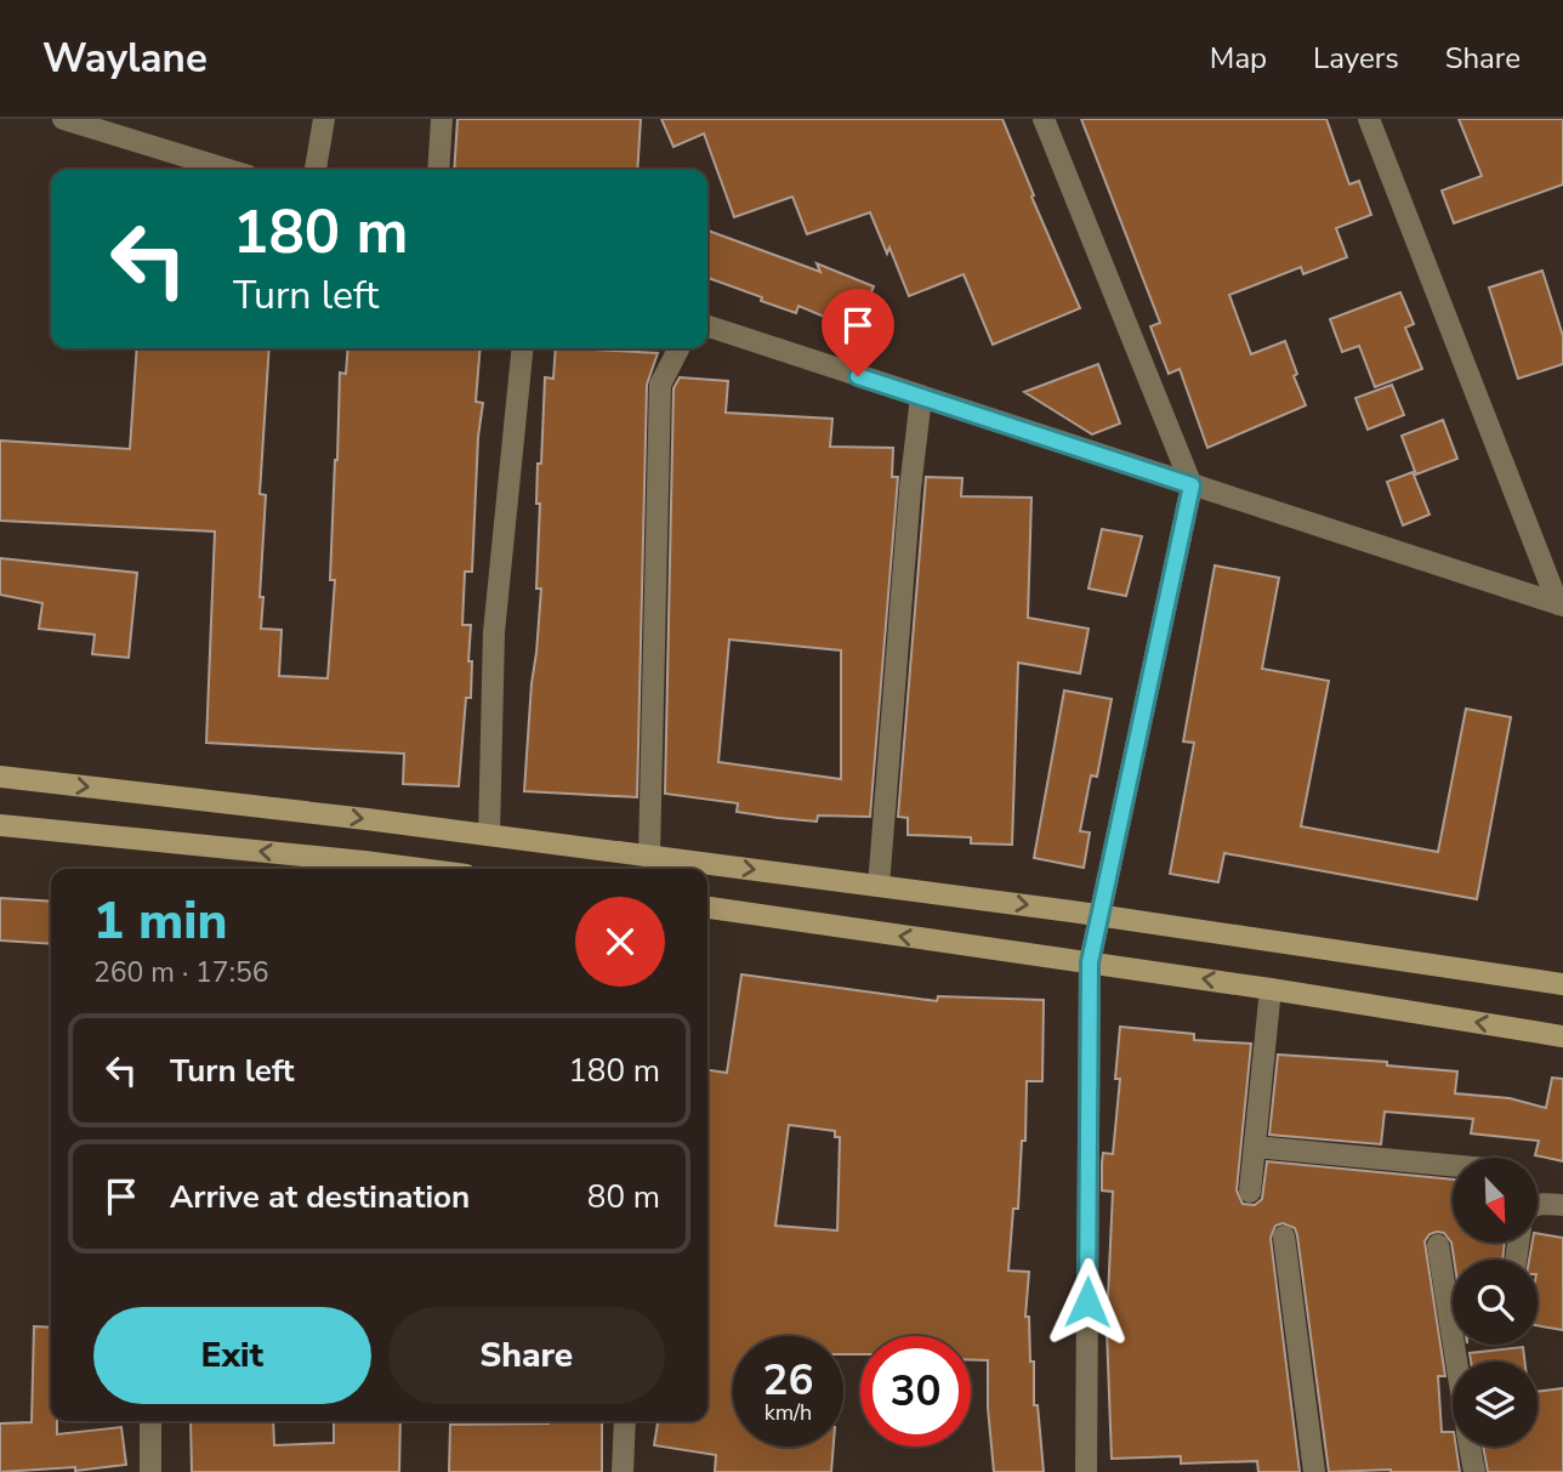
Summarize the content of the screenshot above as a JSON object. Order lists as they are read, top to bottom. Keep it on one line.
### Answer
{"north":"bottom right","page":{"header":"Waylane","nav":["Map","Layers","Share"],"turn":["180 m","Turn left"],"heading":["1 min","260 m · 17:56"],"list":[{"name":"Turn left","value":"180 m"},{"name":"Arrive at destination","value":"80 m"}],"buttons":["Exit","Share"],"speed":"26 km/h","limit":"30"}}
